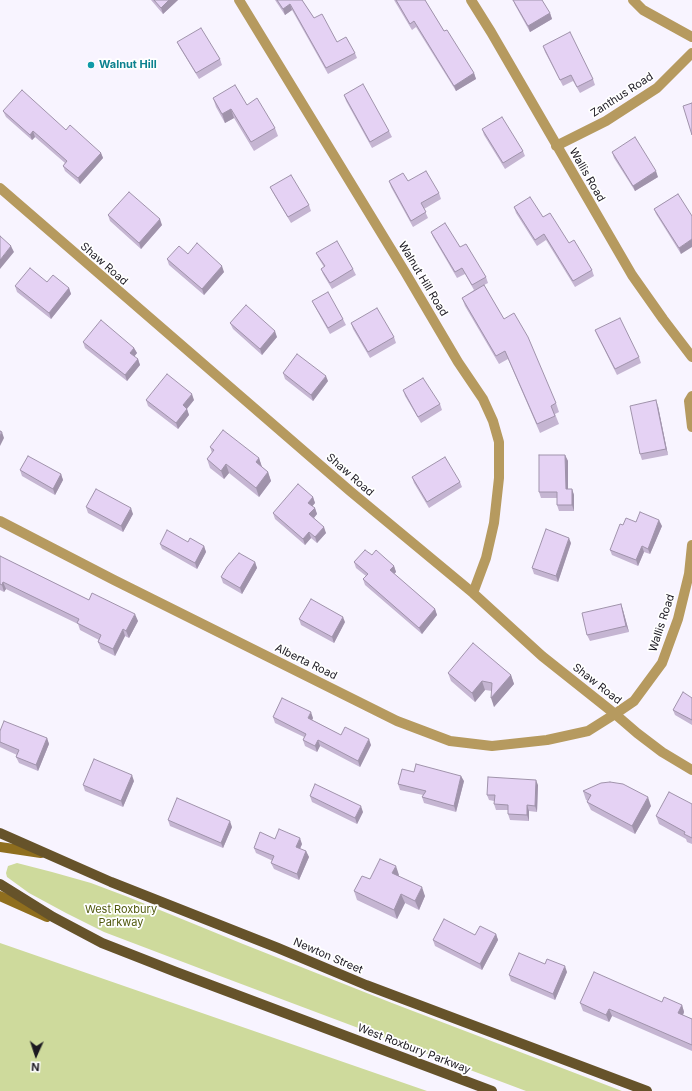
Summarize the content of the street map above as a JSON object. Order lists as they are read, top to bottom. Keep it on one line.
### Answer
{"streets":{"main road":["Newton Street","West Roxbury Parkway"],"street":["Zanthus Road","Wallis Road","Shaw Road","Walnut Hill Road","Alberta Road"]},"crossings":[["Zanthus Road","Wallis Road"],["Wallis Road","Shaw Road"],["Wallis Road","Alberta Road"],["Shaw Road","Walnut Hill Road"],["Shaw Road","Alberta Road"]],"parks":["West Roxbury Parkway"],"places":["Walnut Hill"],"north":"bottom"}
